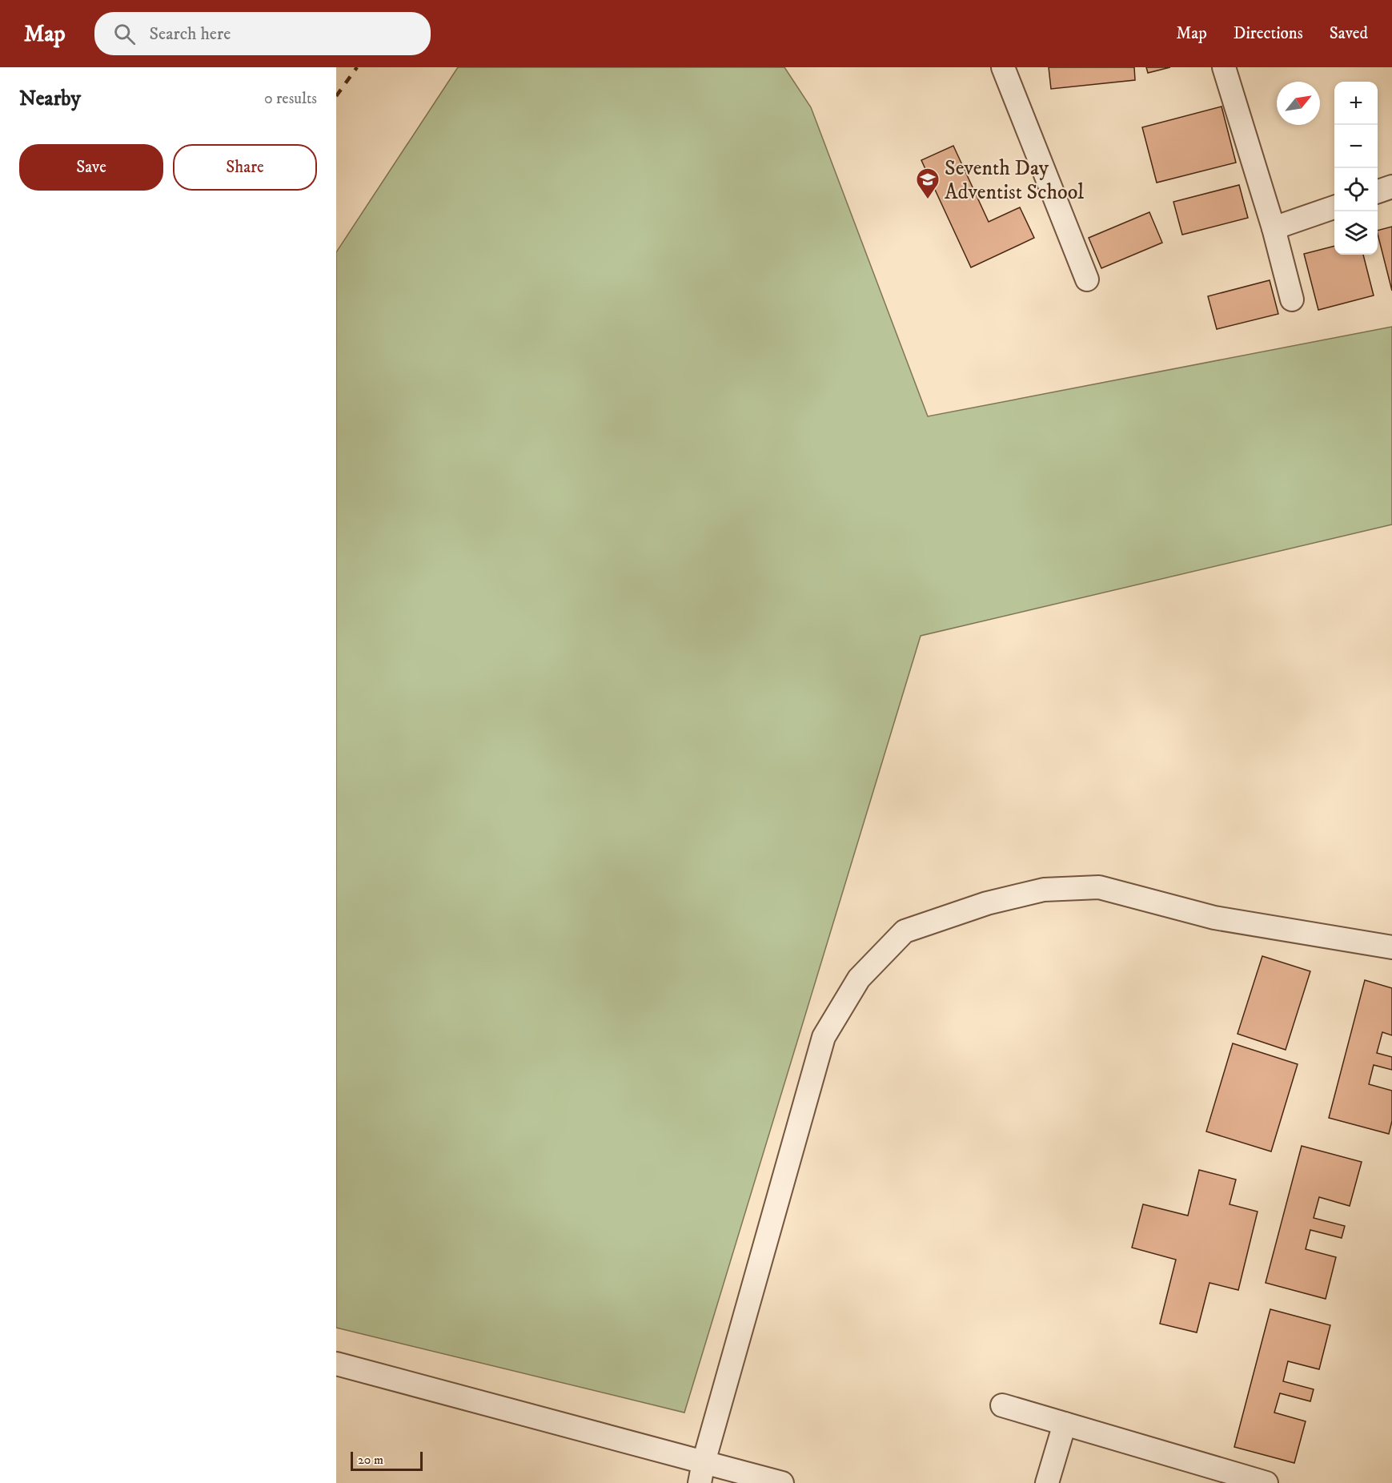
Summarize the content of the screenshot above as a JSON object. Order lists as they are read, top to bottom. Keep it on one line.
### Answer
{"places":{"school or university":["Seventh Day Adventist School"]},"scale_bar":"20 m","north":"top right","page":{"header":"Map","search":"Search here","nav":["Map","Directions","Saved"],"heading":["Nearby","0 results"],"map_buttons":["+","−"],"buttons":["Save","Share"],"scale":"20 m"}}
